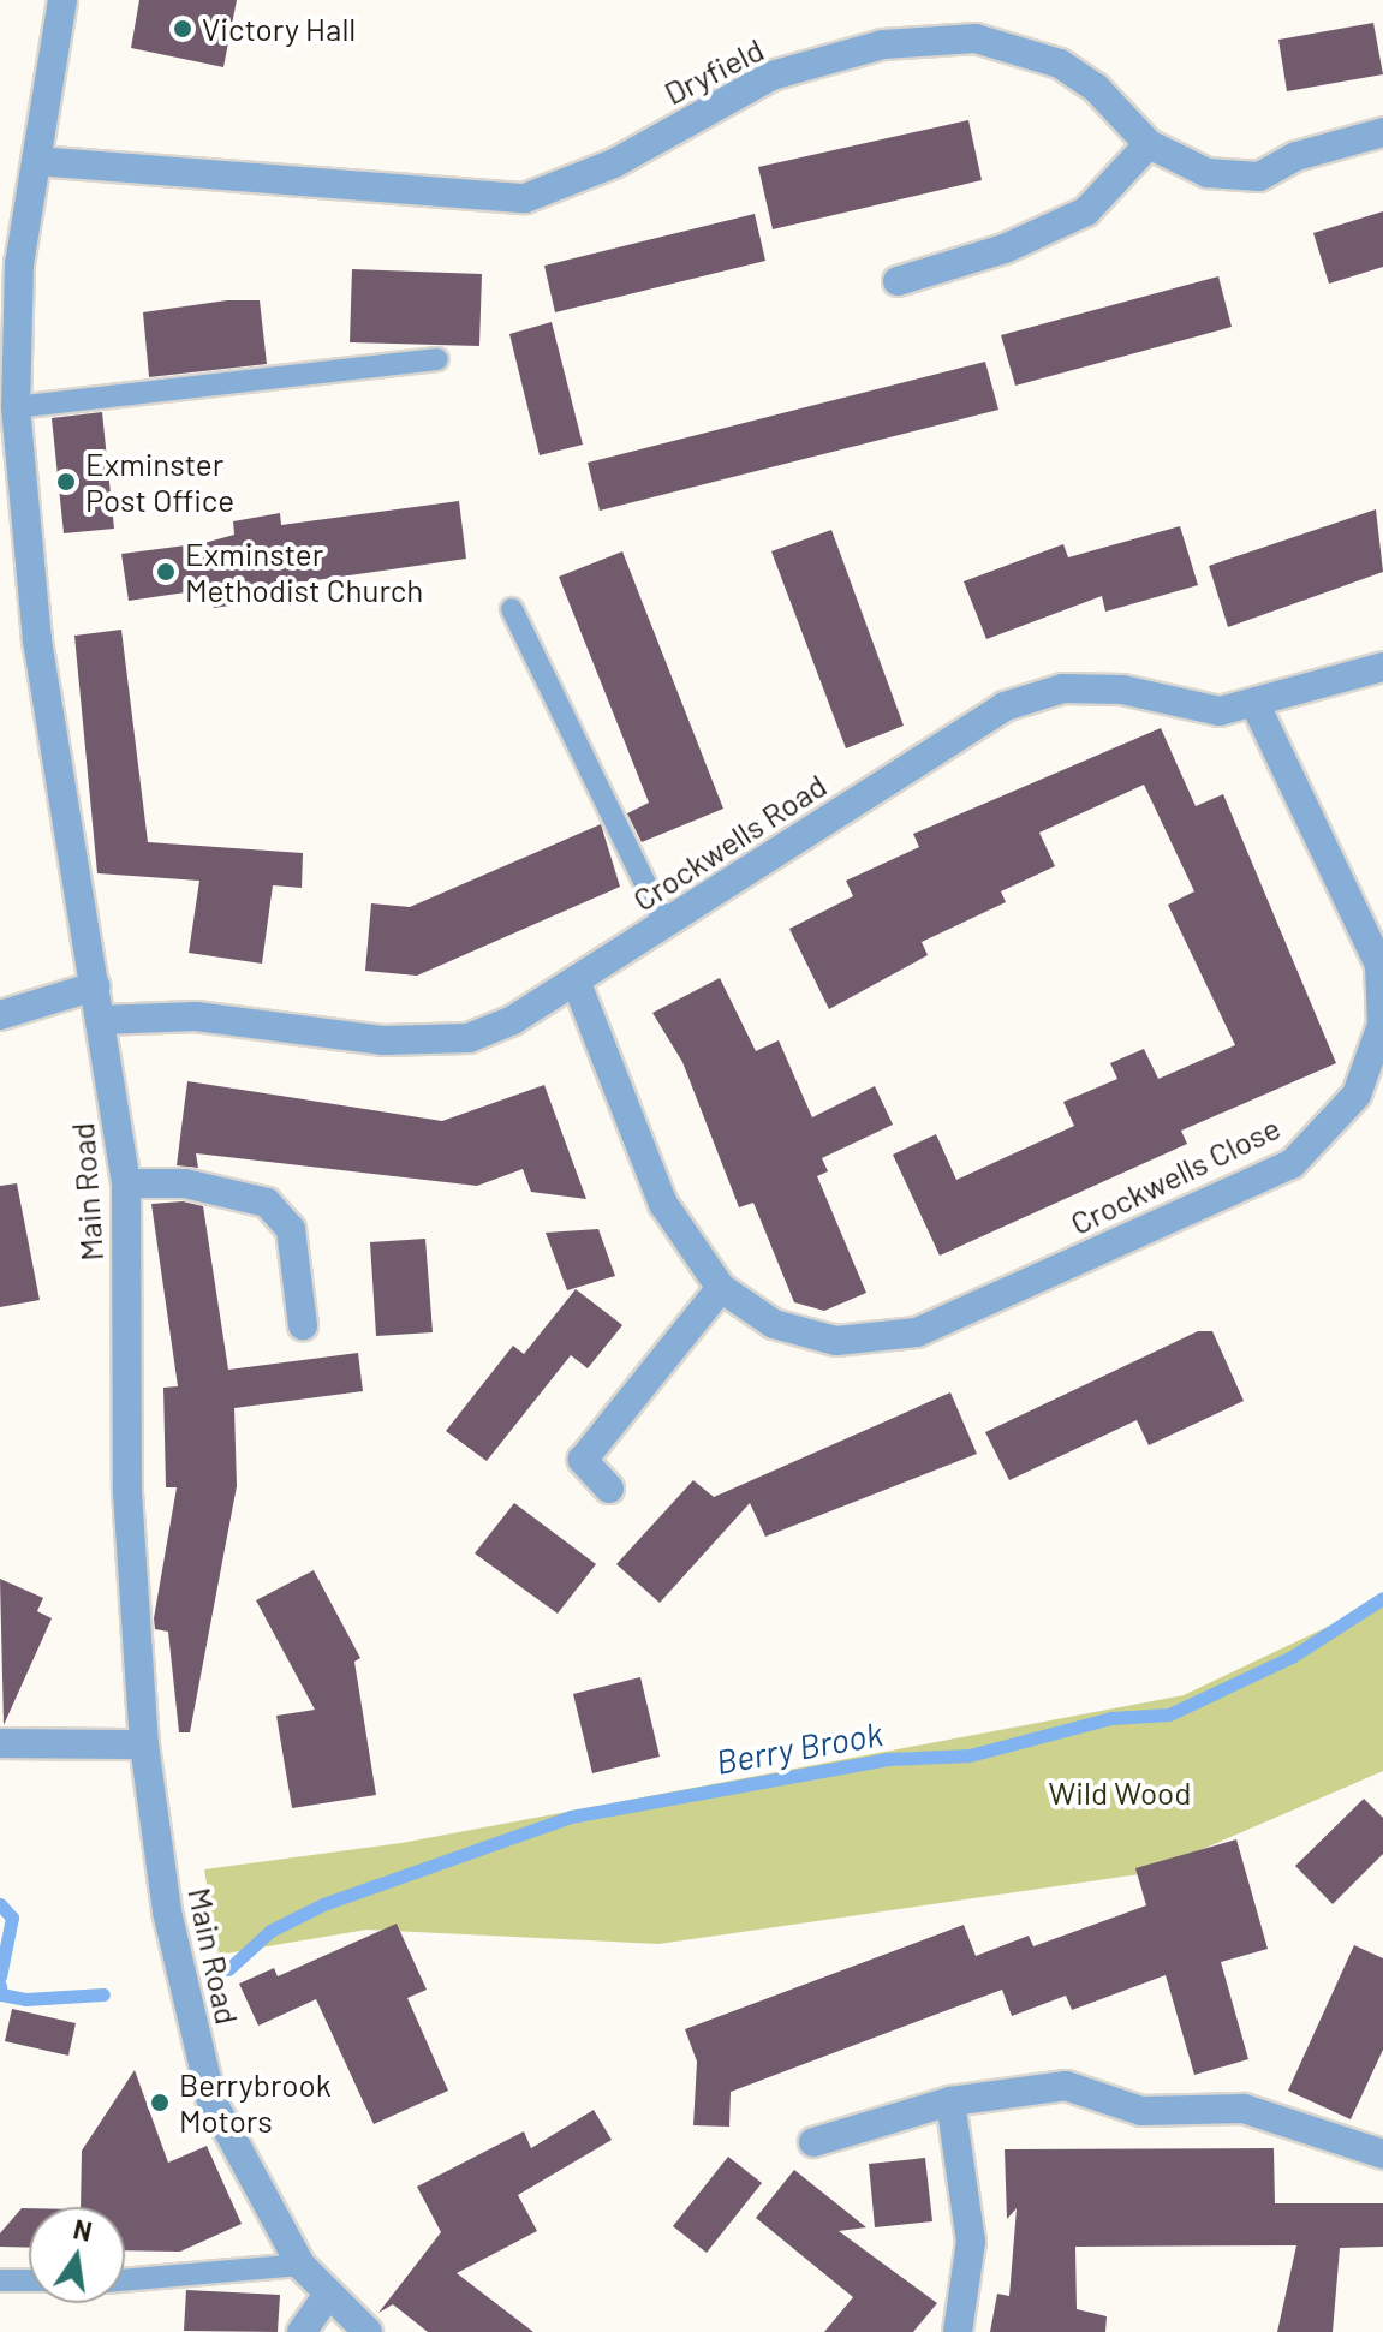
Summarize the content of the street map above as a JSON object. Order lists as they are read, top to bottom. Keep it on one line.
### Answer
{"streets":{"street":["Dryfield","Crockwells Road","Crockwells Close","Main Road"]},"crossings":[["Dryfield","Main Road"],["Crockwells Road","Crockwells Close"],["Crockwells Road","Main Road"]],"water":["Berry Brook"],"parks":["Wild Wood"],"places":["Victory Hall","Exminster Post Office","Exminster Methodist Church","Berrybrook Motors"],"north":"top"}
